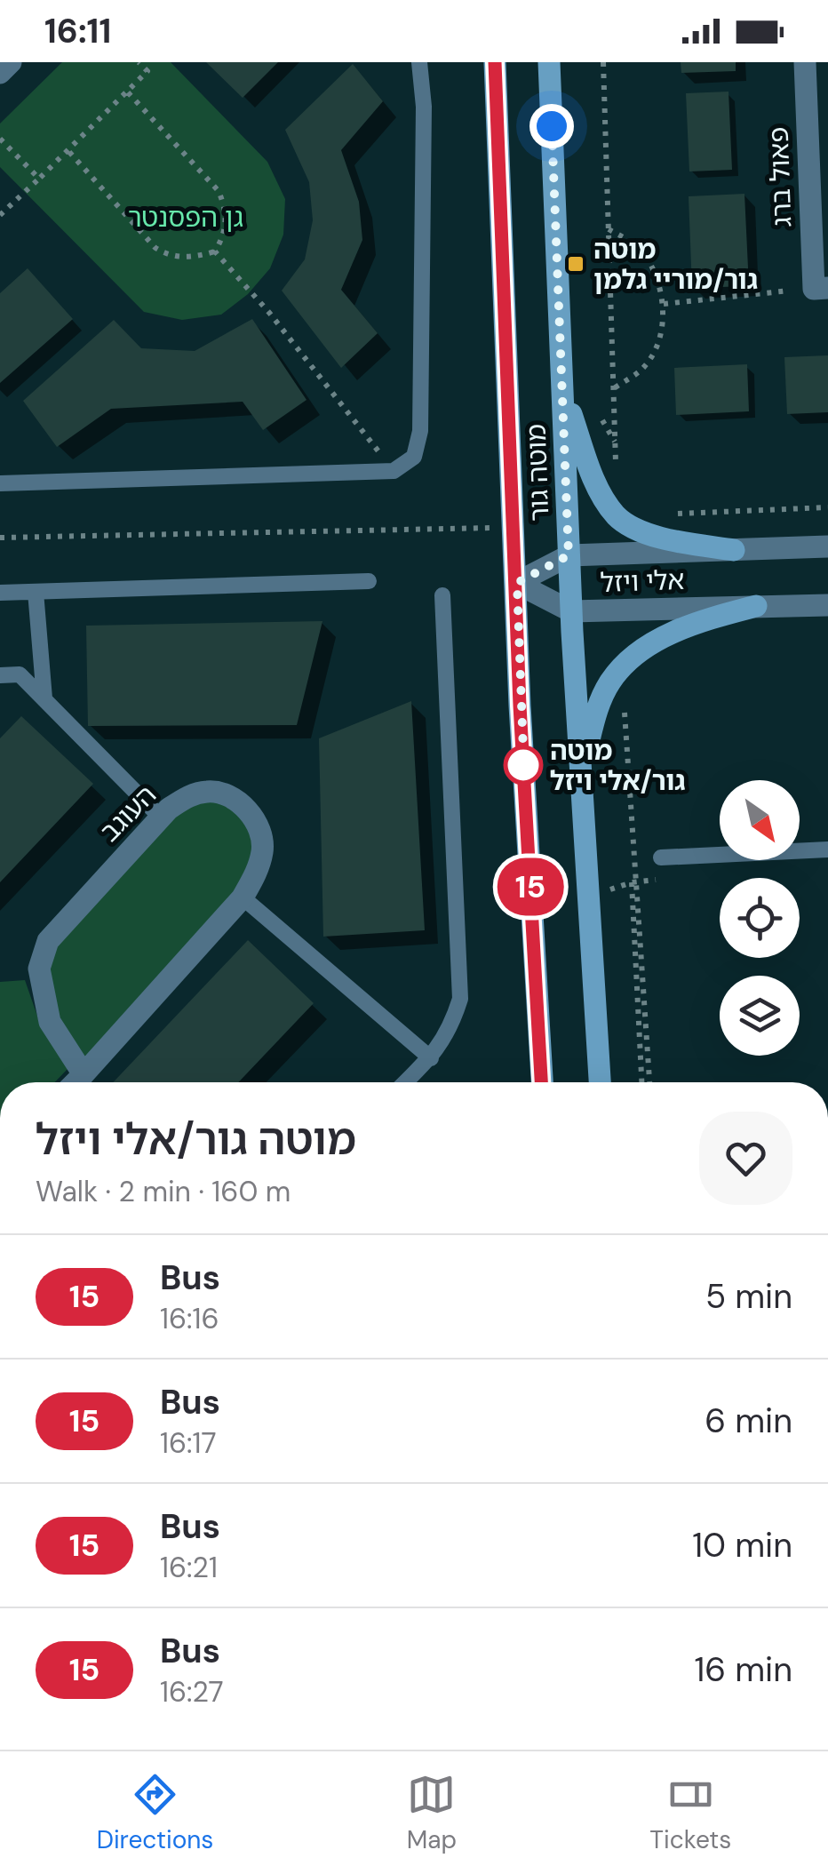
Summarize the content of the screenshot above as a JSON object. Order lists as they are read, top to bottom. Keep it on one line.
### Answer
{"streets":{"main road":["מוטה גור"],"street":["פאול ברג","אלי ויזל","העוגב"]},"crossings":[["מוטה גור","אלי ויזל"]],"parks":["גן הפסנטר"],"places":{"transit":["מוטה גור/מוריי גלמן"],"other":["מוטה גור/אלי ויזל"]},"lines":["bus line 15"],"north":"bottom right","page":{"status":"16:11","on_map":"15","heading":["מוטה גור/אלי ויזל","Walk · 2 min · 160 m"],"list":[{"mark":"15","name":"Bus","note":"16:16","value":"5 min"},{"mark":"15","name":"Bus","note":"16:17","value":"6 min"},{"mark":"15","name":"Bus","note":"16:21","value":"10 min"},{"mark":"15","name":"Bus","note":"16:27","value":"16 min"}],"tabs":["Directions","Map","Tickets"]}}
